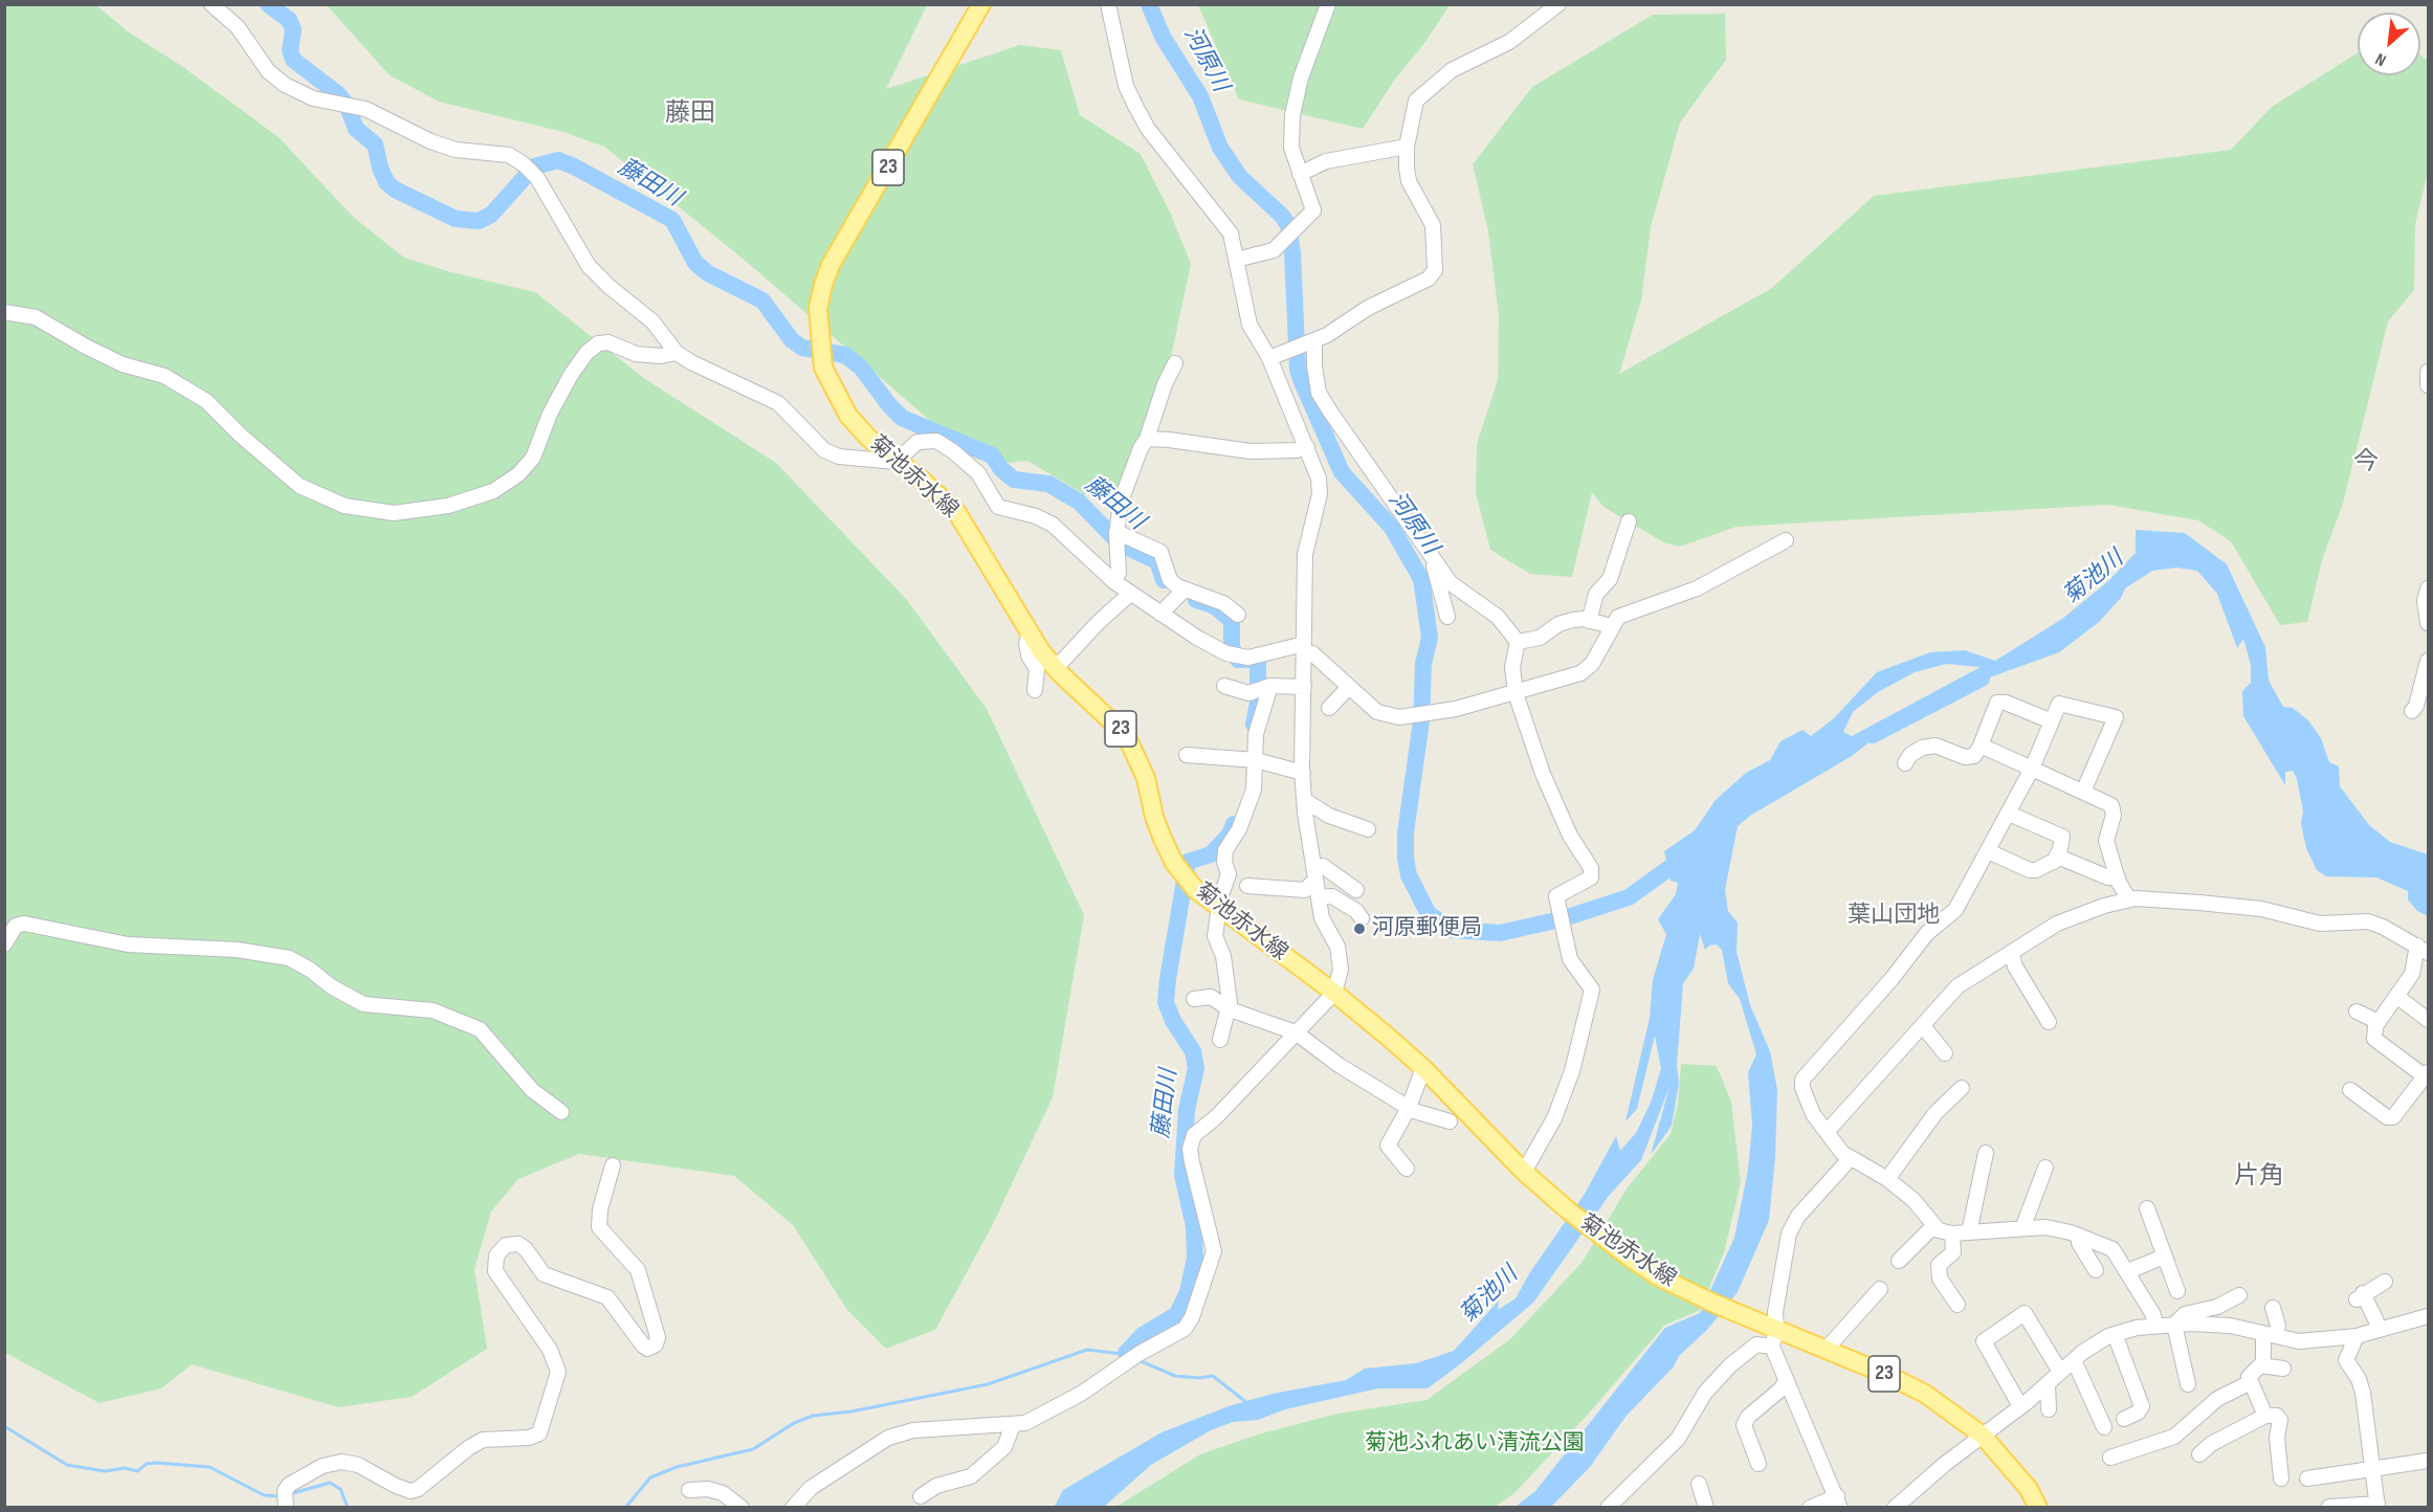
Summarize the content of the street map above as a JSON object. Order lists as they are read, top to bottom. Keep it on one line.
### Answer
{"streets":{"main road":["23","菊池赤水線"]},"districts":["藤田","今","葉山団地","片角"],"water":["河原川","藤田川","菊池川"],"parks":["菊池ふれあい清流公園"],"places":["河原郵便局"],"north":"bottom left"}
